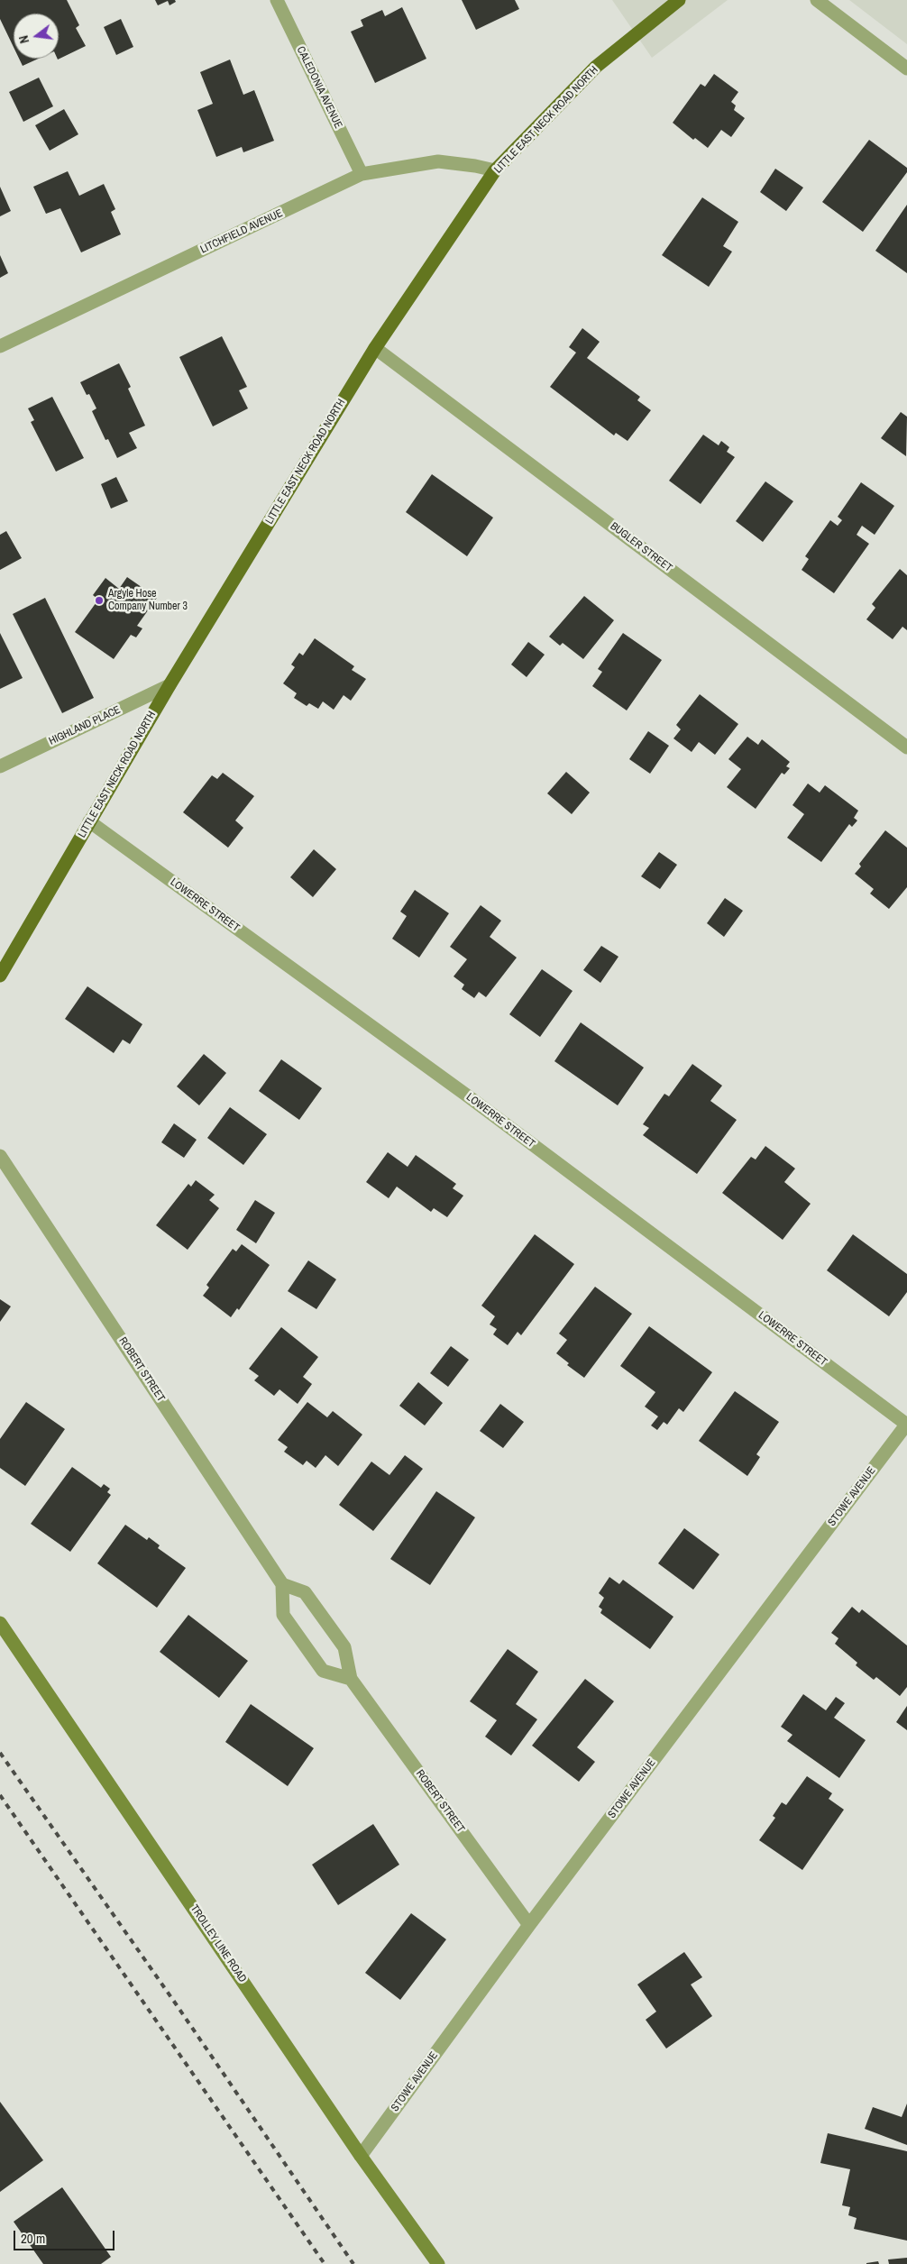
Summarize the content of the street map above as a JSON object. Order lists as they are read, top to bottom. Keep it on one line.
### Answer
{"streets":{"main road":["LITTLE EAST NECK ROAD NORTH","TROLLEY LINE ROAD"],"street":["CALEDONIA AVENUE","LITCHFIELD AVENUE","BUGLER STREET","HIGHLAND PLACE","LOWERRE STREET","ROBERT STREET","STOWE AVENUE"]},"crossings":[["CALEDONIA AVENUE","LITCHFIELD AVENUE"],["LITTLE EAST NECK ROAD NORTH","LITCHFIELD AVENUE"],["LITTLE EAST NECK ROAD NORTH","BUGLER STREET"],["LITTLE EAST NECK ROAD NORTH","HIGHLAND PLACE"],["LITTLE EAST NECK ROAD NORTH","LOWERRE STREET"],["LOWERRE STREET","STOWE AVENUE"],["ROBERT STREET","STOWE AVENUE"],["STOWE AVENUE","TROLLEY LINE ROAD"]],"places":["Argyle Hose Company Number 3"],"scale_bar":"20 m","north":"left"}
